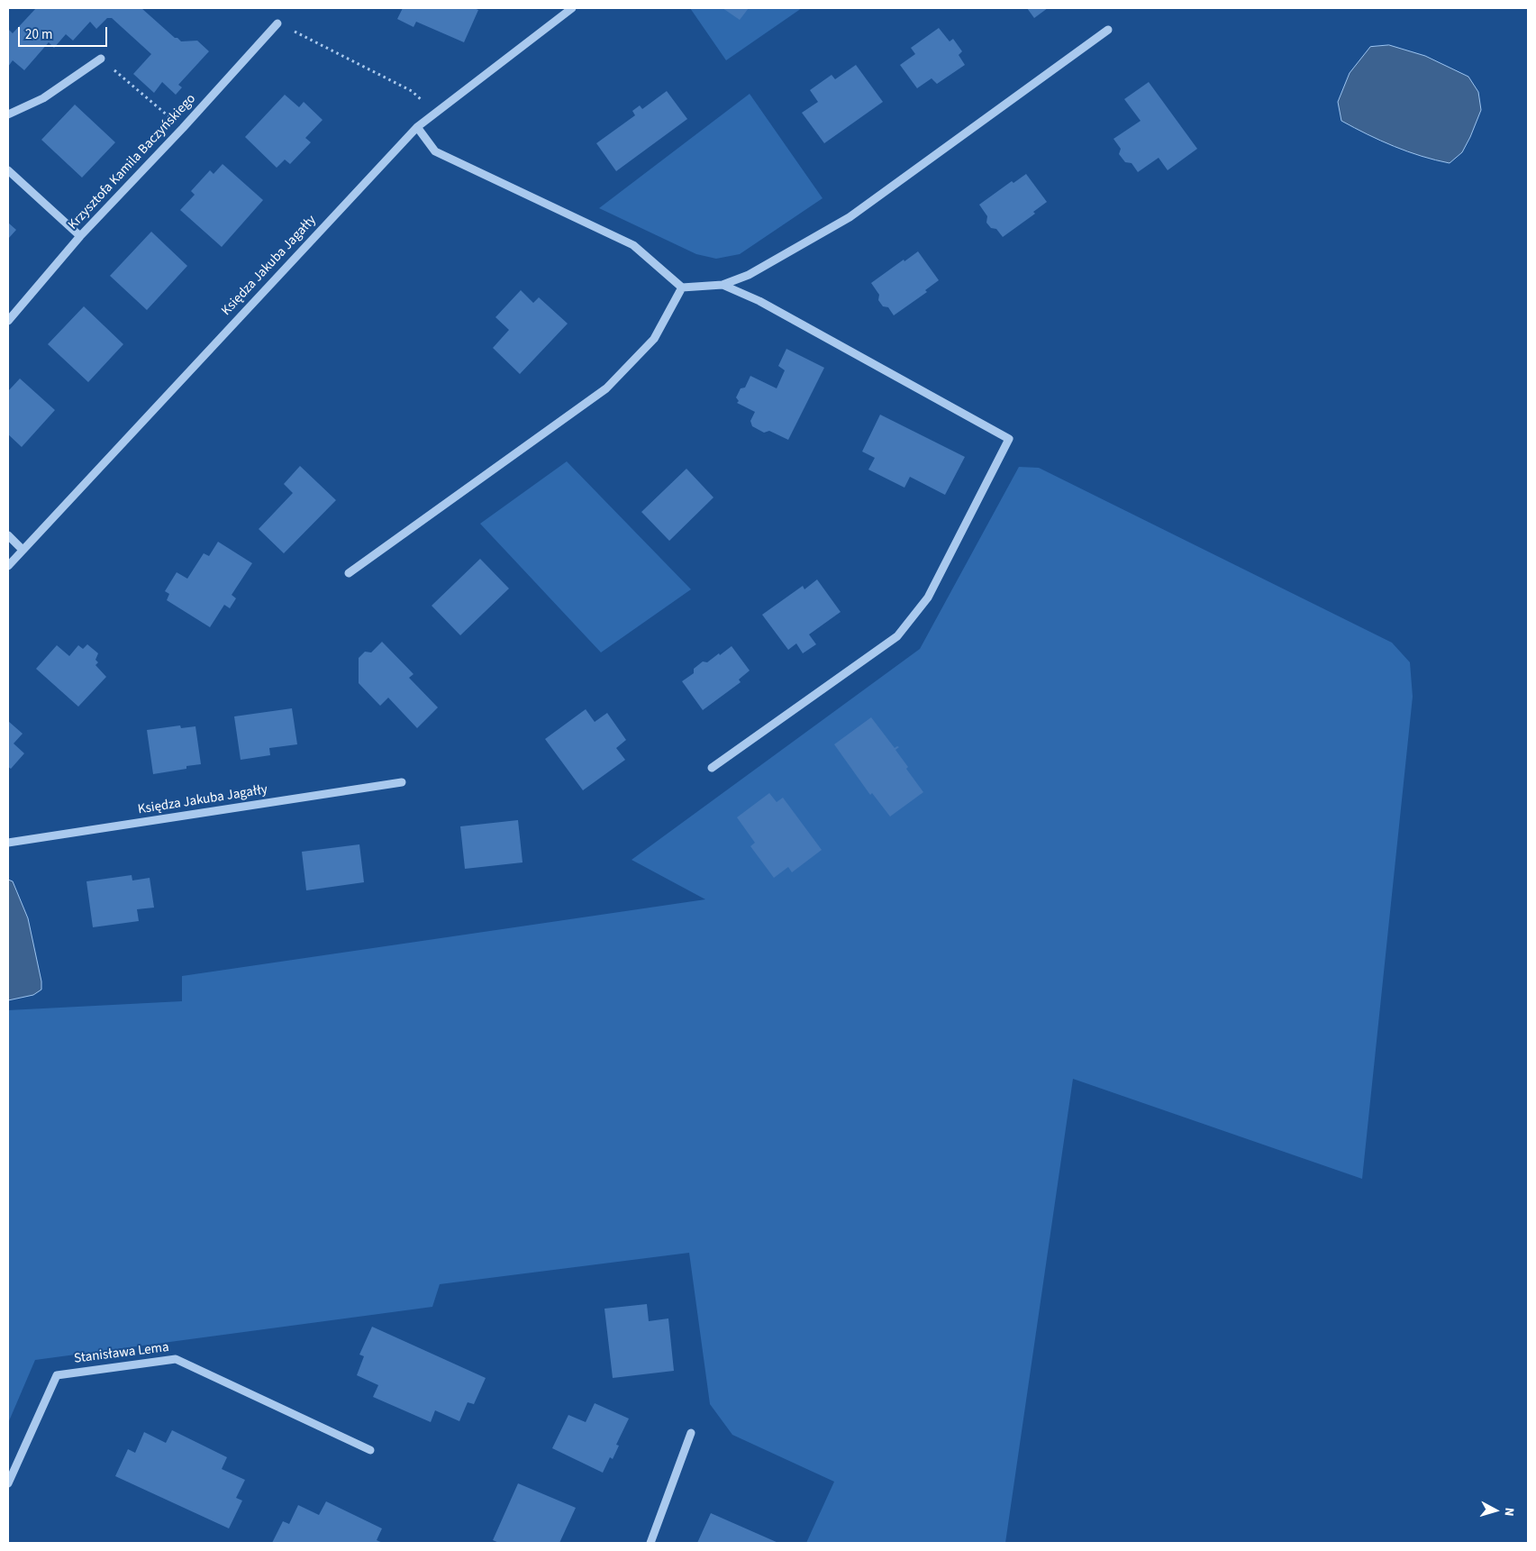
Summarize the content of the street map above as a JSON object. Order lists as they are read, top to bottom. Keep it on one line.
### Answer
{"streets":{"street":["Krzysztofa Kamila Baczyńskiego","Księdza Jakuba Jagałły","Stanisława Lema"]},"scale_bar":"20 m","north":"right"}
